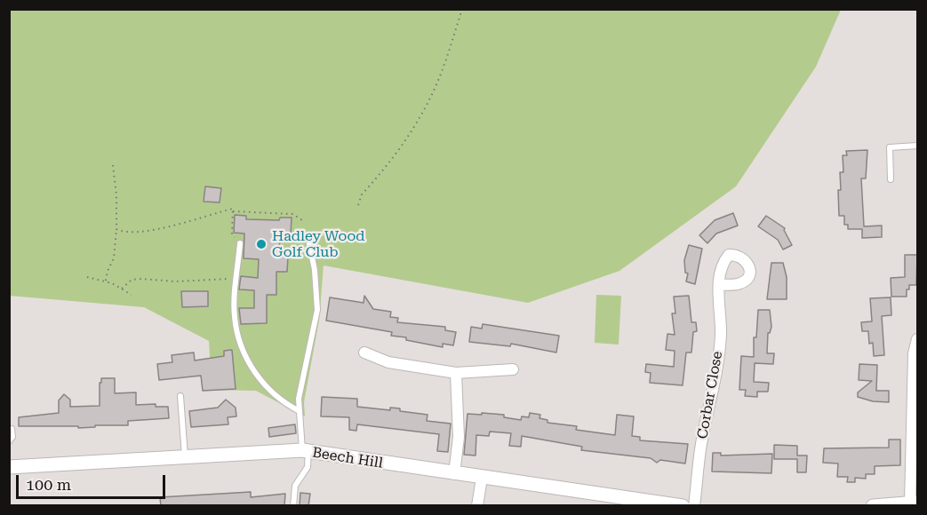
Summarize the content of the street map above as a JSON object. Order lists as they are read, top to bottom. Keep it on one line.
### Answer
{"streets":{"street":["Corbar Close","Beech Hill"]},"places":["Hadley Wood Golf Club"],"scale_bar":"100 m"}
